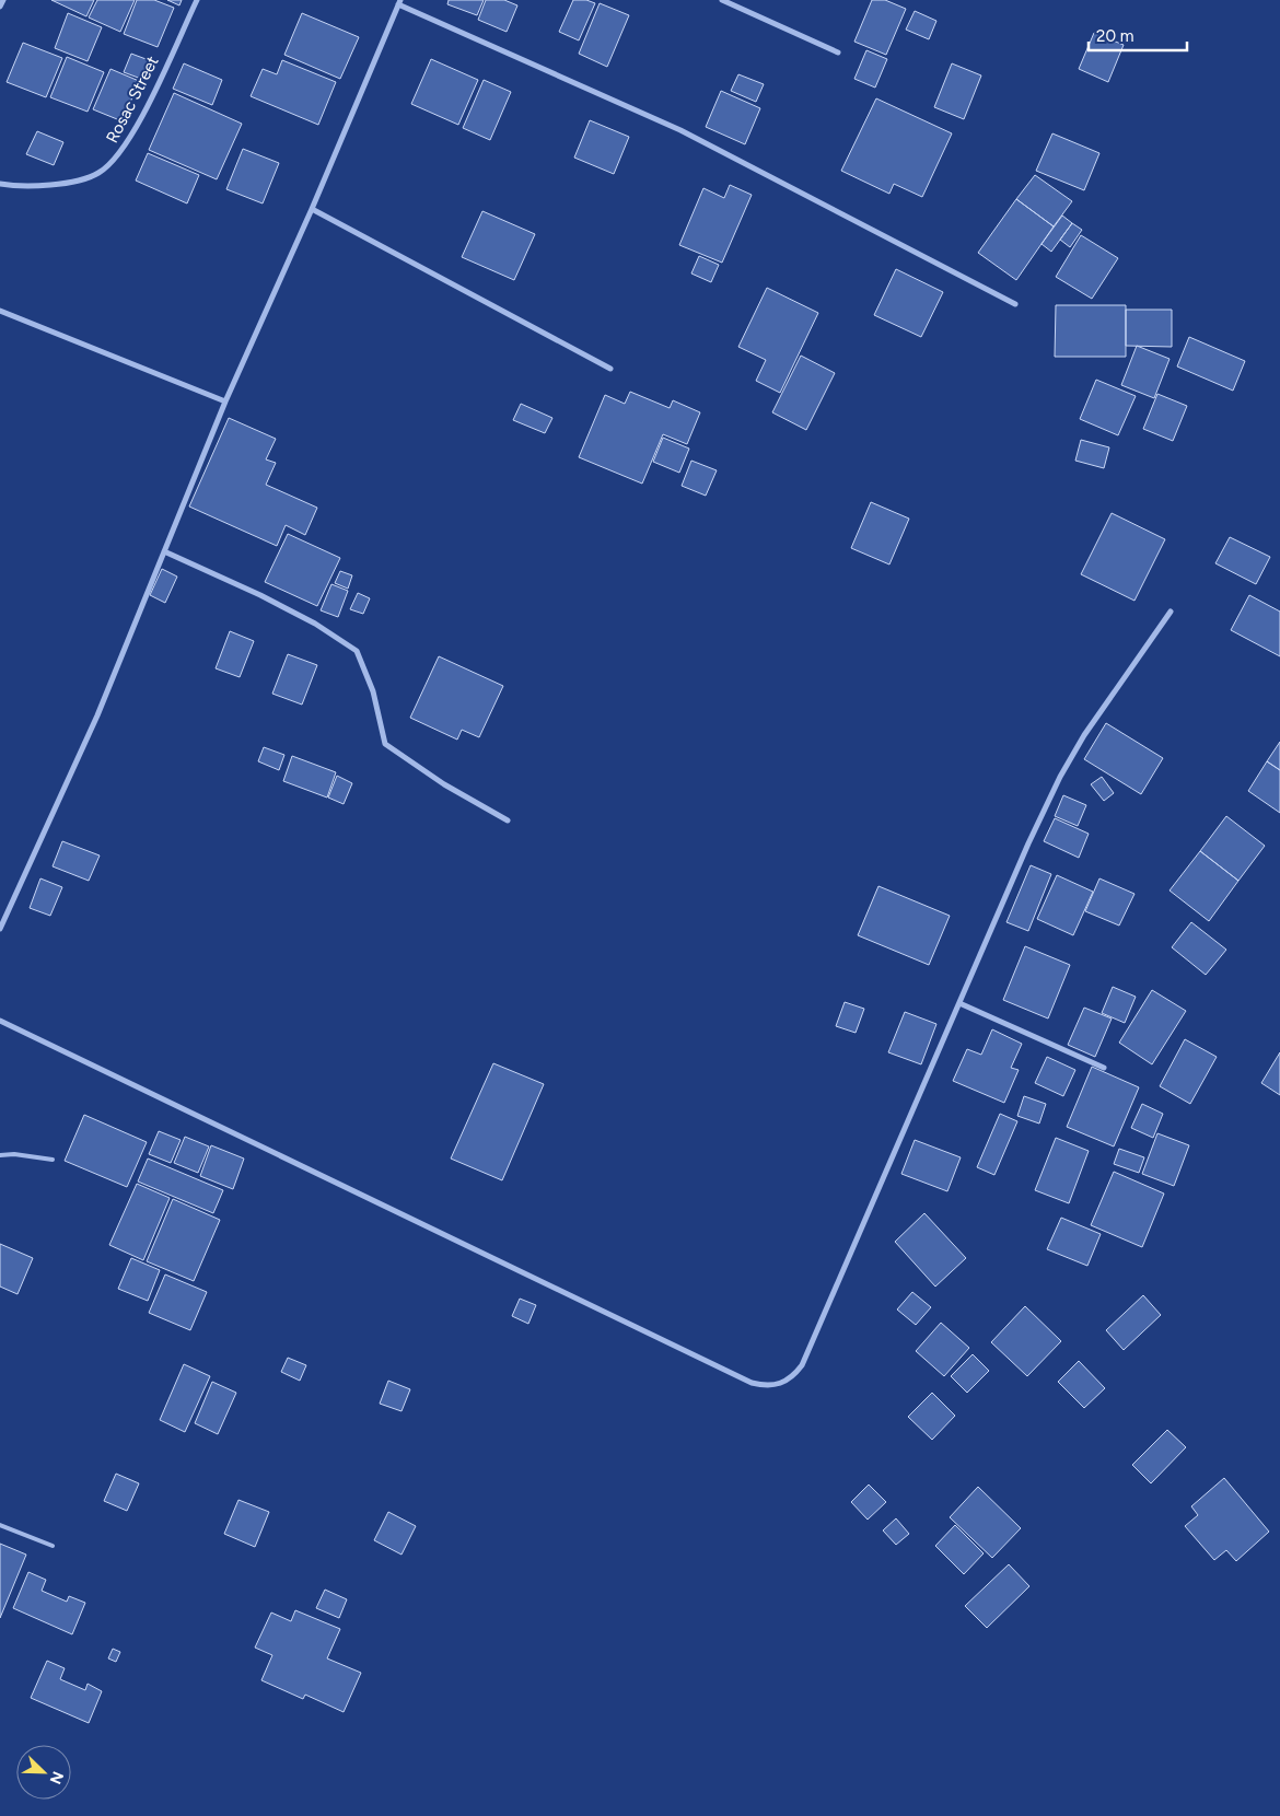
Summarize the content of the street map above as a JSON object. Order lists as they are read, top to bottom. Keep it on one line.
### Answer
{"streets":{"street":["Rosac Street"]},"scale_bar":"20 m","north":"bottom right"}
